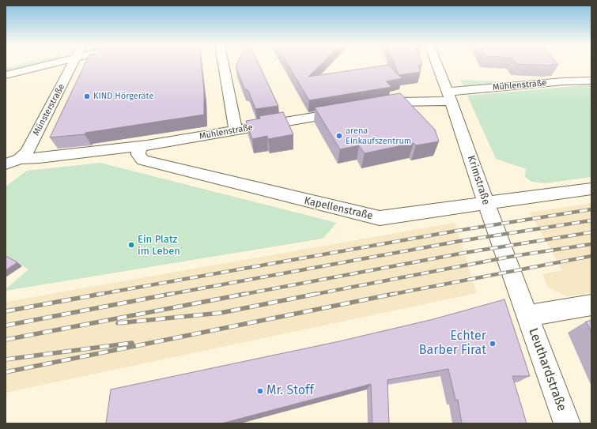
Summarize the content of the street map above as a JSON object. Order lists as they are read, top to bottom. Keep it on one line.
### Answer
{"streets":{"street":["Mühlenstraße","Münsterstraße","Krimstraße","Kapellenstraße","Leuthardstraße"]},"crossings":[["Mühlenstraße","Münsterstraße"],["Mühlenstraße","Krimstraße"],["Mühlenstraße","Kapellenstraße"],["Krimstraße","Kapellenstraße"],["Krimstraße","Leuthardstraße"]],"places":["KIND Hörgeräte","arena Einkaufszentrum","Ein Platz im Leben","Echter Barber Firat","Mr. Stoff"]}
